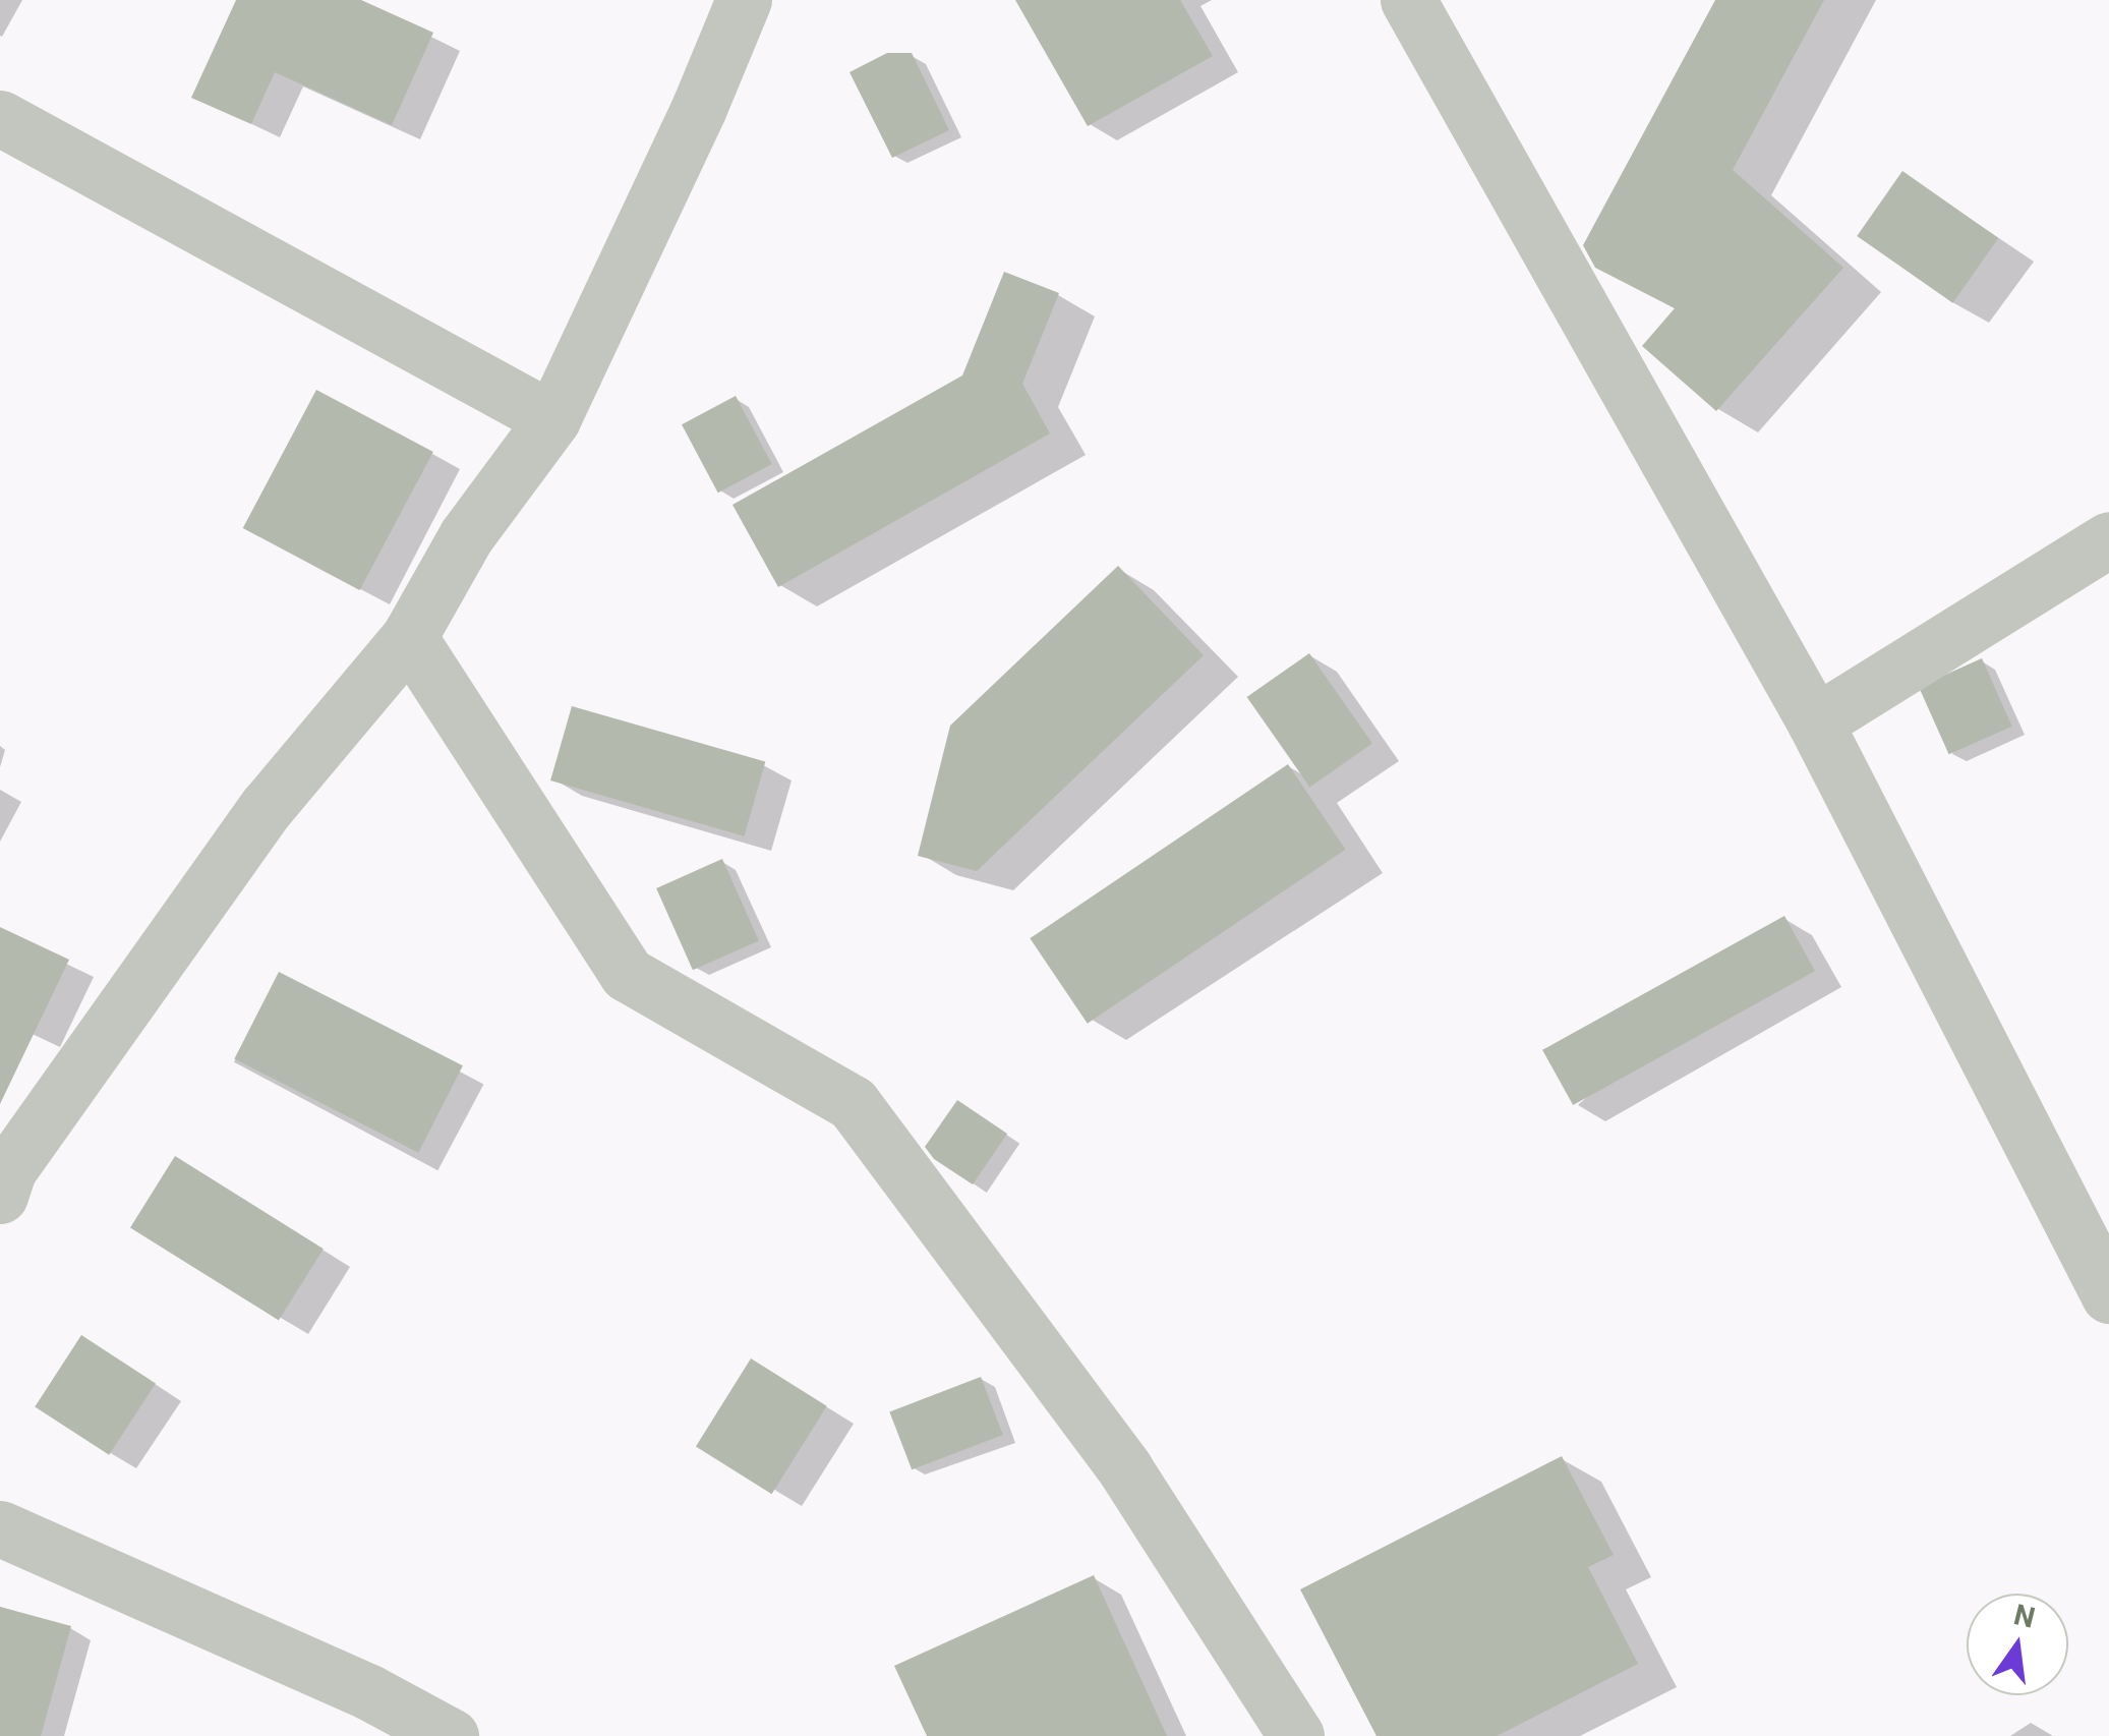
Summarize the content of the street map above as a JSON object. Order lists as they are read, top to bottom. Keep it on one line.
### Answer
{"north":"top"}
